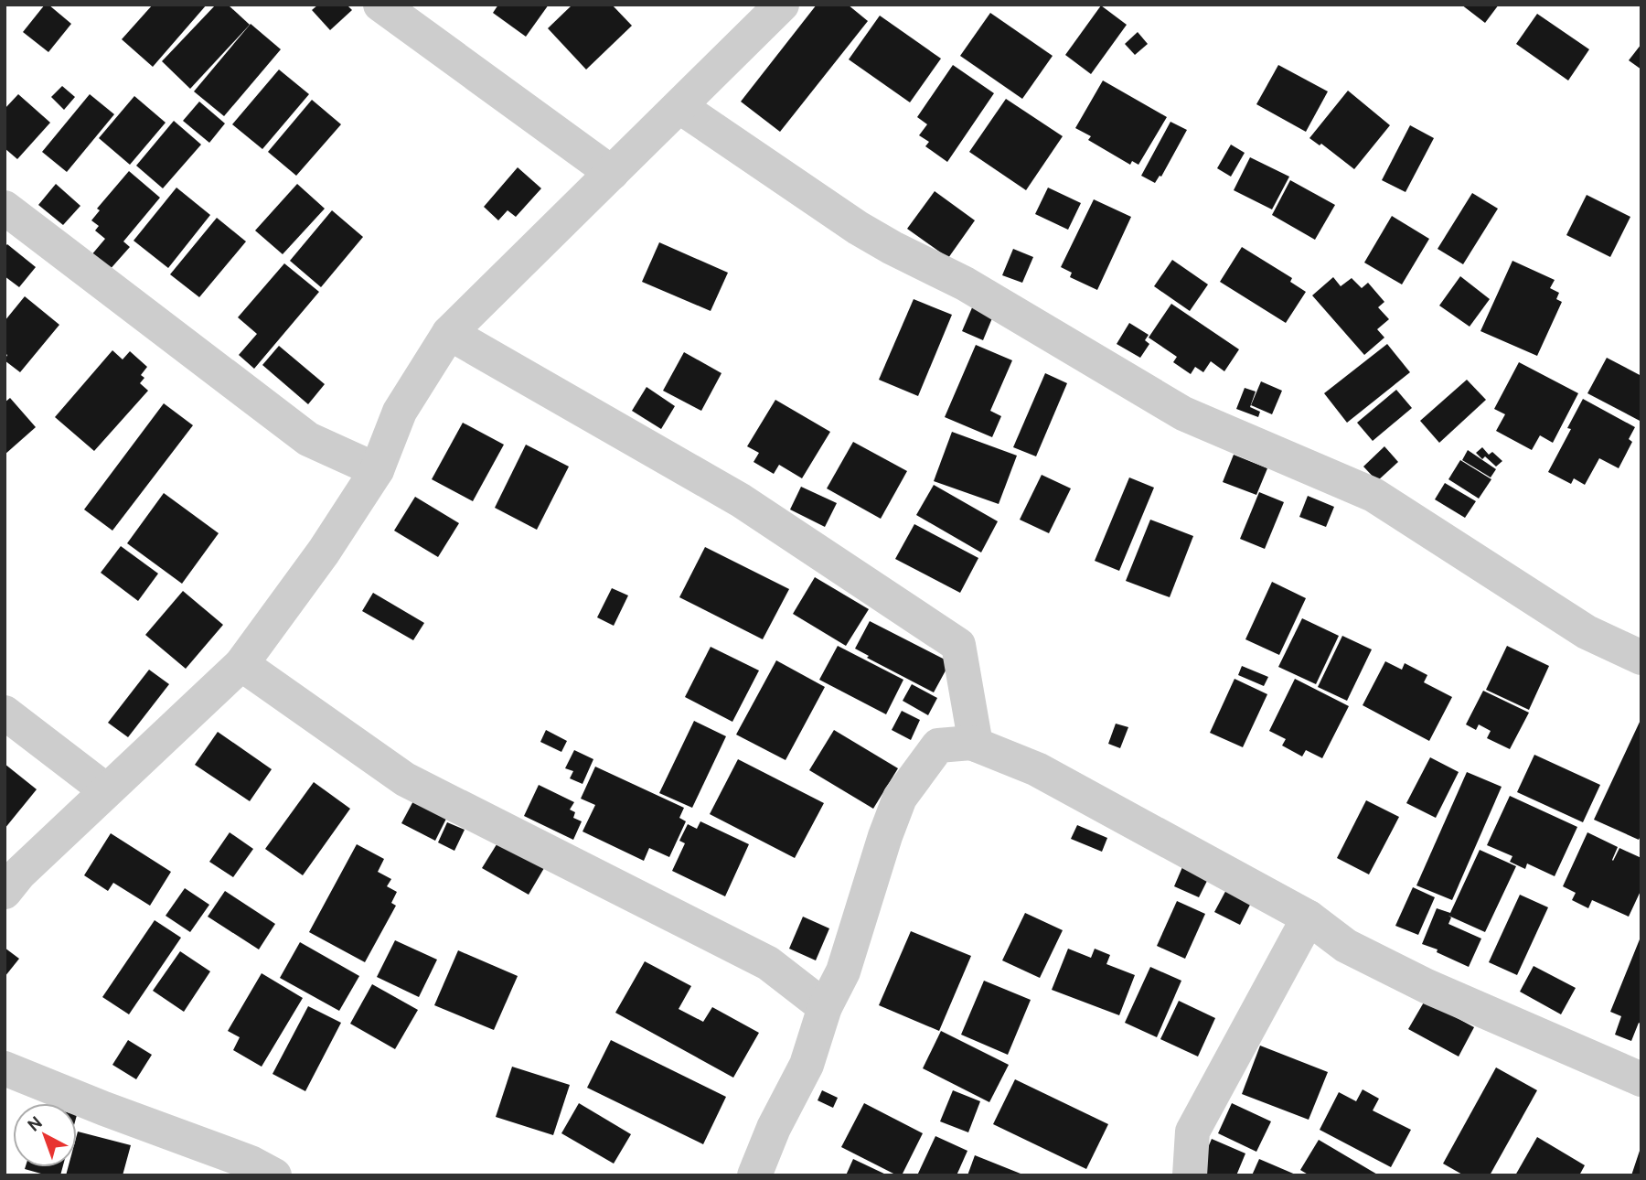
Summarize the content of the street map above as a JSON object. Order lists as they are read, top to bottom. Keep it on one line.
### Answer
{"north":"top left"}
